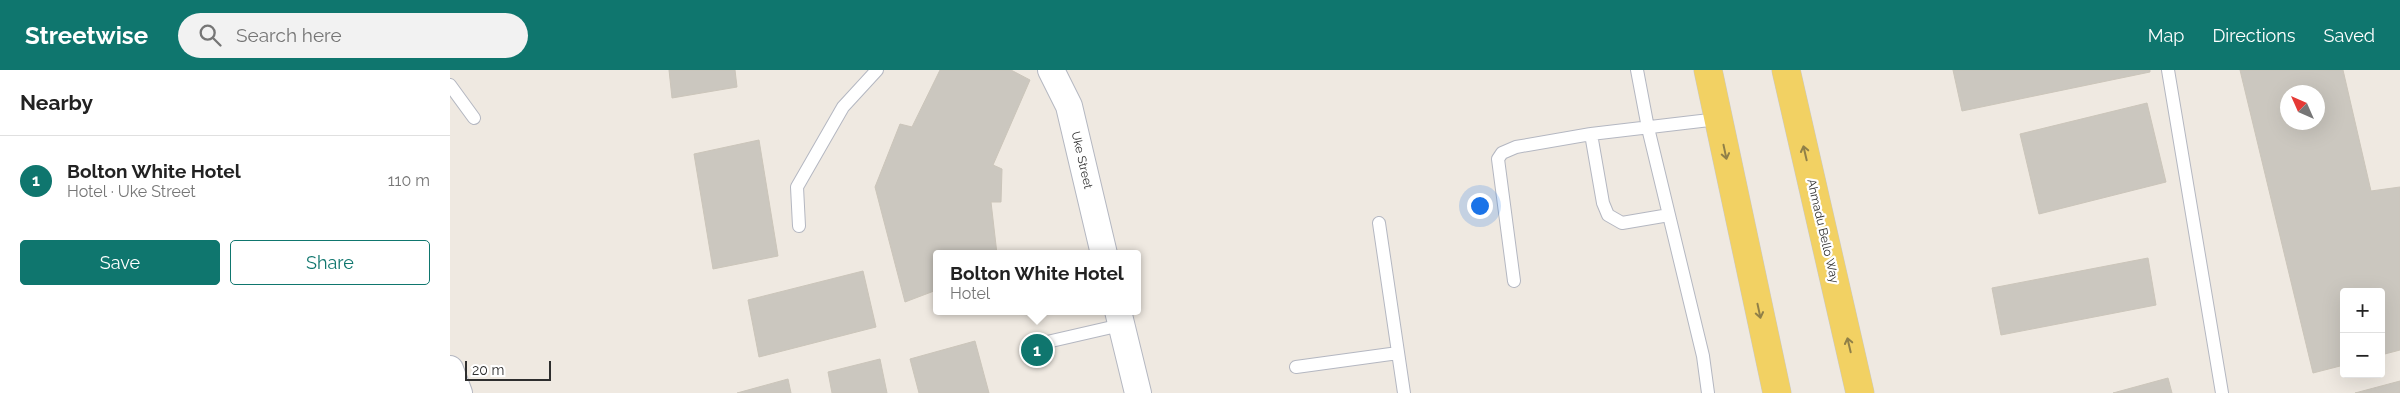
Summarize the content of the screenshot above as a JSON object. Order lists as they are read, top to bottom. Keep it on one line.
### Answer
{"streets":{"main road":["Ahmadu Bello Way"],"street":["Uke Street"]},"scale_bar":"20 m","north":"top left","page":{"header":"Streetwise","search":"Search here","nav":["Map","Directions","Saved"],"heading":"Nearby","list":[{"mark":"1","name":"Bolton White Hotel","note":"Hotel · Uke Street","value":"110 m"}],"buttons":["Save","Share"],"popup":["Bolton White Hotel","Hotel"],"map_buttons":["+","−"],"pins":"1","scale":"20 m"}}
